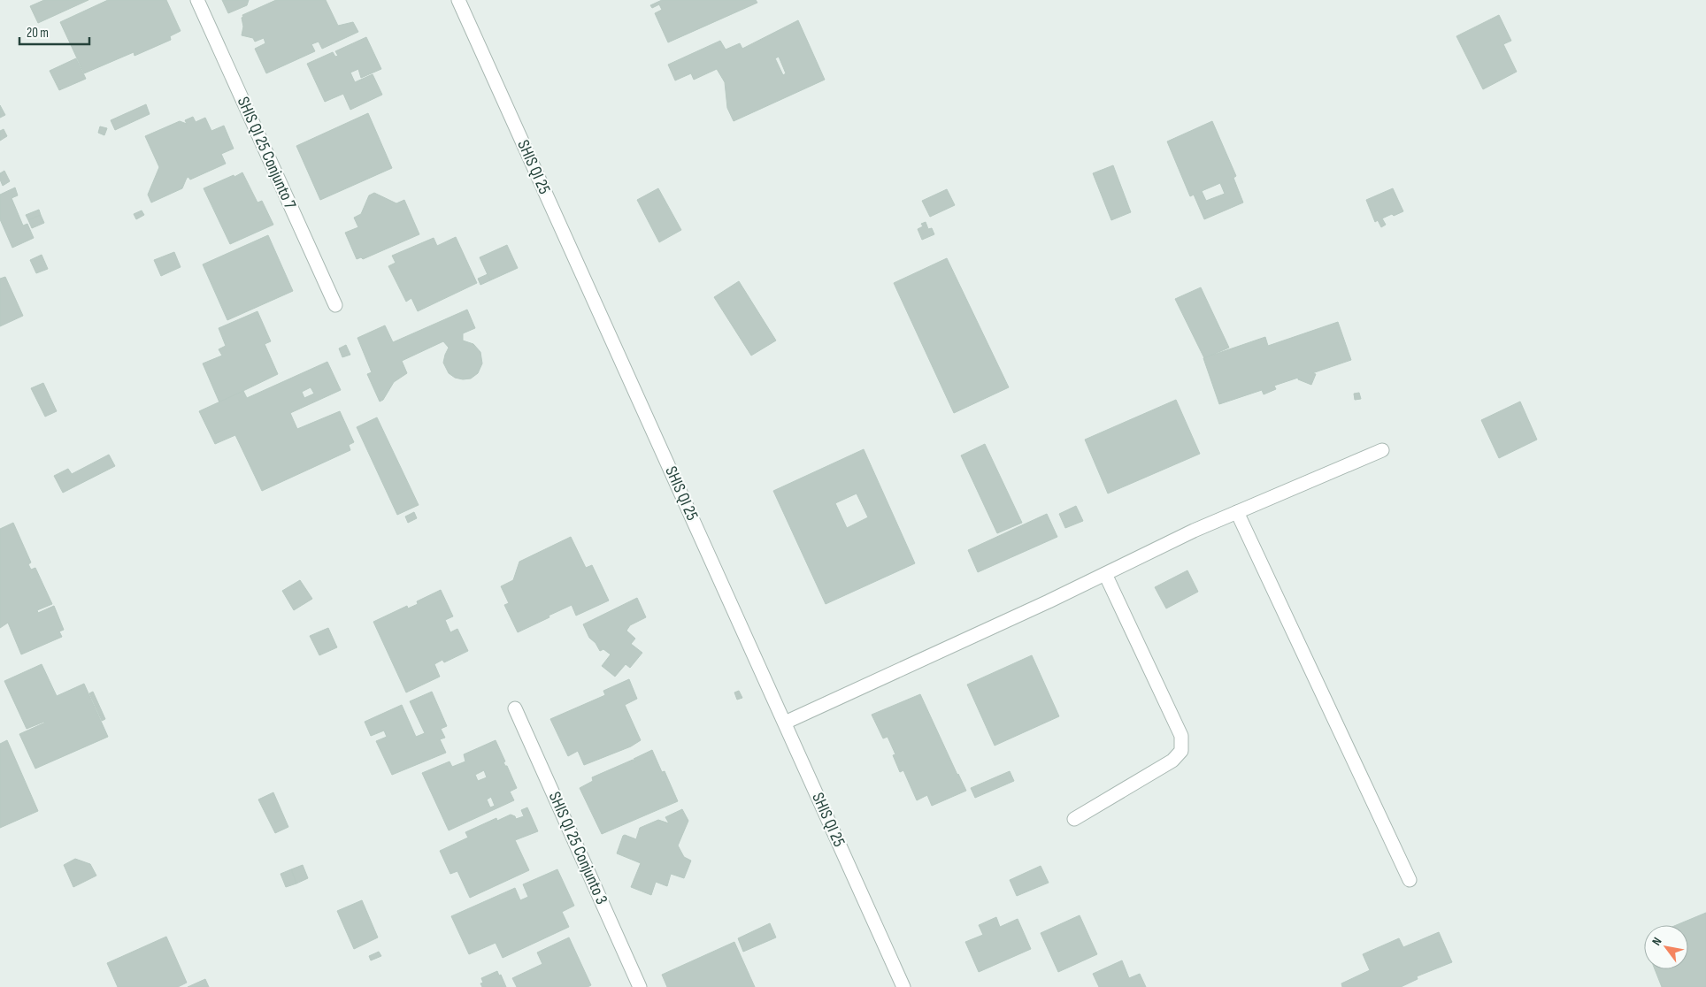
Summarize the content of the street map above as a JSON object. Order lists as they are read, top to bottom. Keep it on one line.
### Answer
{"streets":{"street":["SHIS QI 25 Conjunto 7","SHIS QI 25","SHIS QI 25 Conjunto 3"]},"scale_bar":"20 m","north":"top left"}
